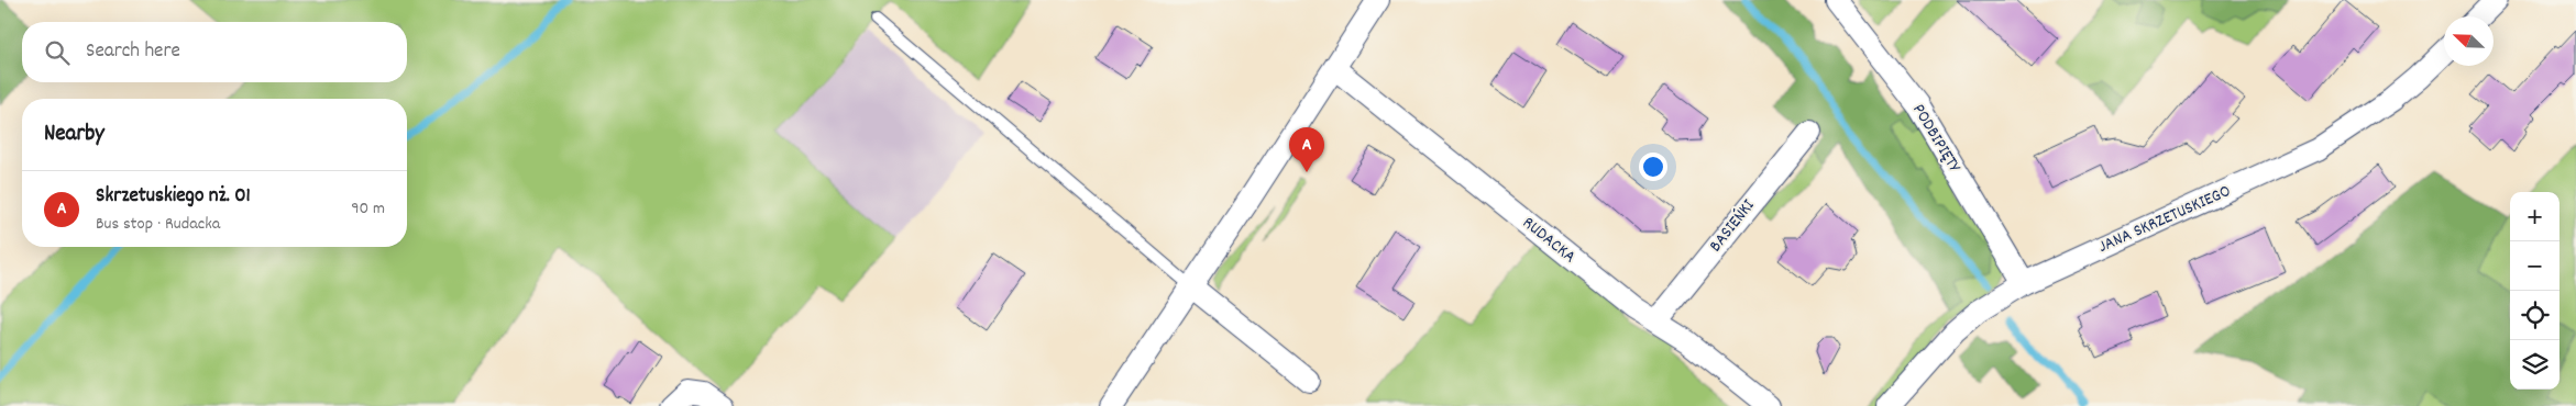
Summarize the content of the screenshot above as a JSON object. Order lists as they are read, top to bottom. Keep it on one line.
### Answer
{"streets":{"street":["PODBIPIĘTY","JANA SKRZETUSKIEGO","BASIEŃKI","RUDACKA"]},"crossings":[["PODBIPIĘTY","JANA SKRZETUSKIEGO"],["BASIEŃKI","RUDACKA"]],"north":"top left","page":{"search":"Search here","heading":"Nearby","pins":"A","list":[{"mark":"A","name":"Skrzetuskiego nż. 01","note":"Bus stop · Rudacka","value":"90 m"}],"map_buttons":["+","−"]}}
